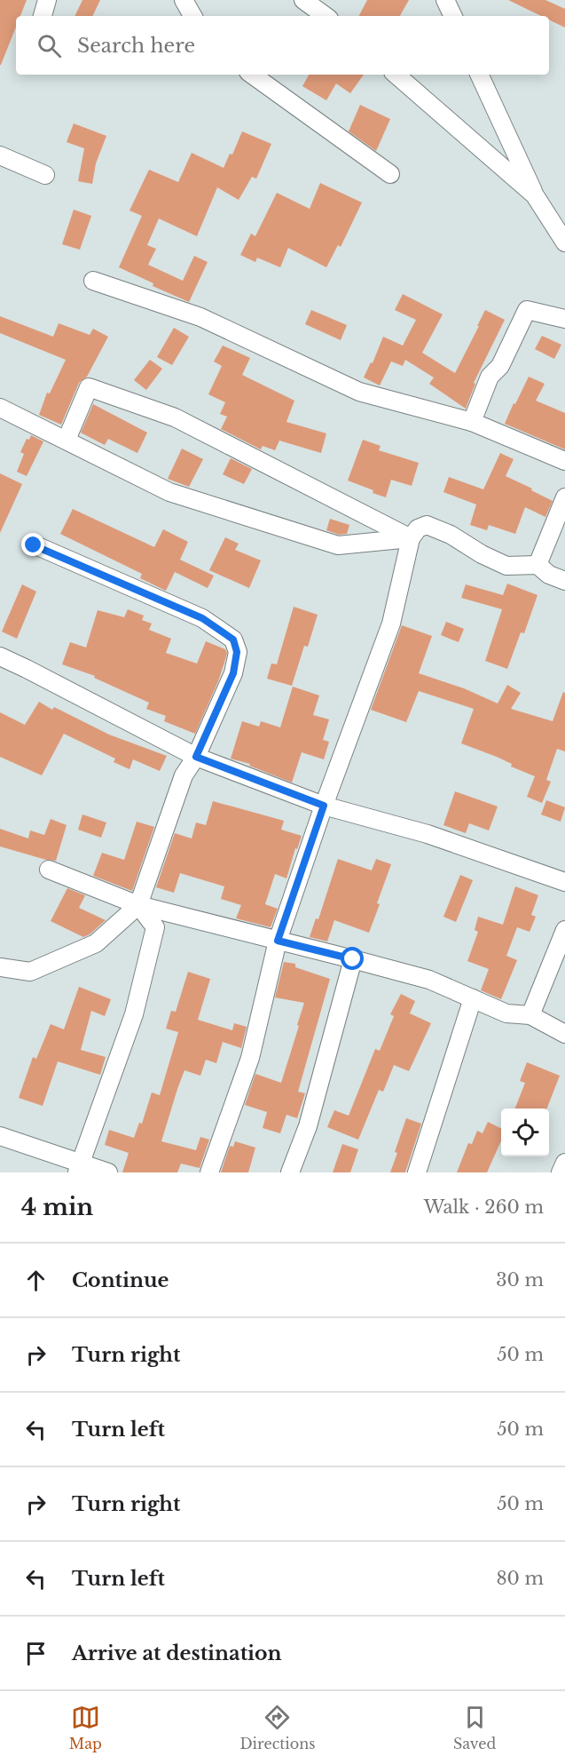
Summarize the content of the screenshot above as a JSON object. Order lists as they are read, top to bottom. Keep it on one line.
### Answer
{"page":{"search":"Search here","heading":["4 min","Walk · 260 m"],"list":[["Continue","30 m"],["Turn right","50 m"],["Turn left","50 m"],["Turn right","50 m"],["Turn left","80 m"],"Arrive at destination"],"nav":["Map","Directions","Saved"]}}
